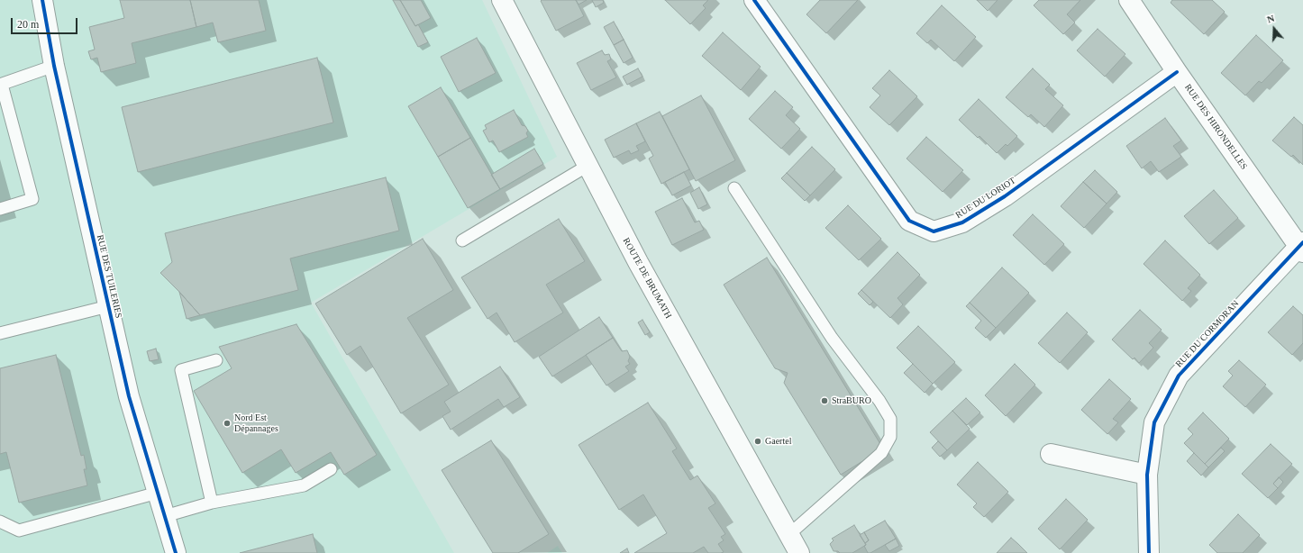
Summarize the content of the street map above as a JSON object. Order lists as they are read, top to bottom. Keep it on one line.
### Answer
{"streets":{"street":["RUE DES HIRONDELLES","RUE DU LORIOT","RUE DES TUILERIES","ROUTE DE BRUMATH","RUE DU CORMORAN"]},"crossings":[["RUE DES HIRONDELLES","RUE DU LORIOT"],["RUE DES HIRONDELLES","RUE DU CORMORAN"]],"places":["StraBURO","Nord Est Dépannages","Gaertel"],"scale_bar":"20 m","north":"top"}
